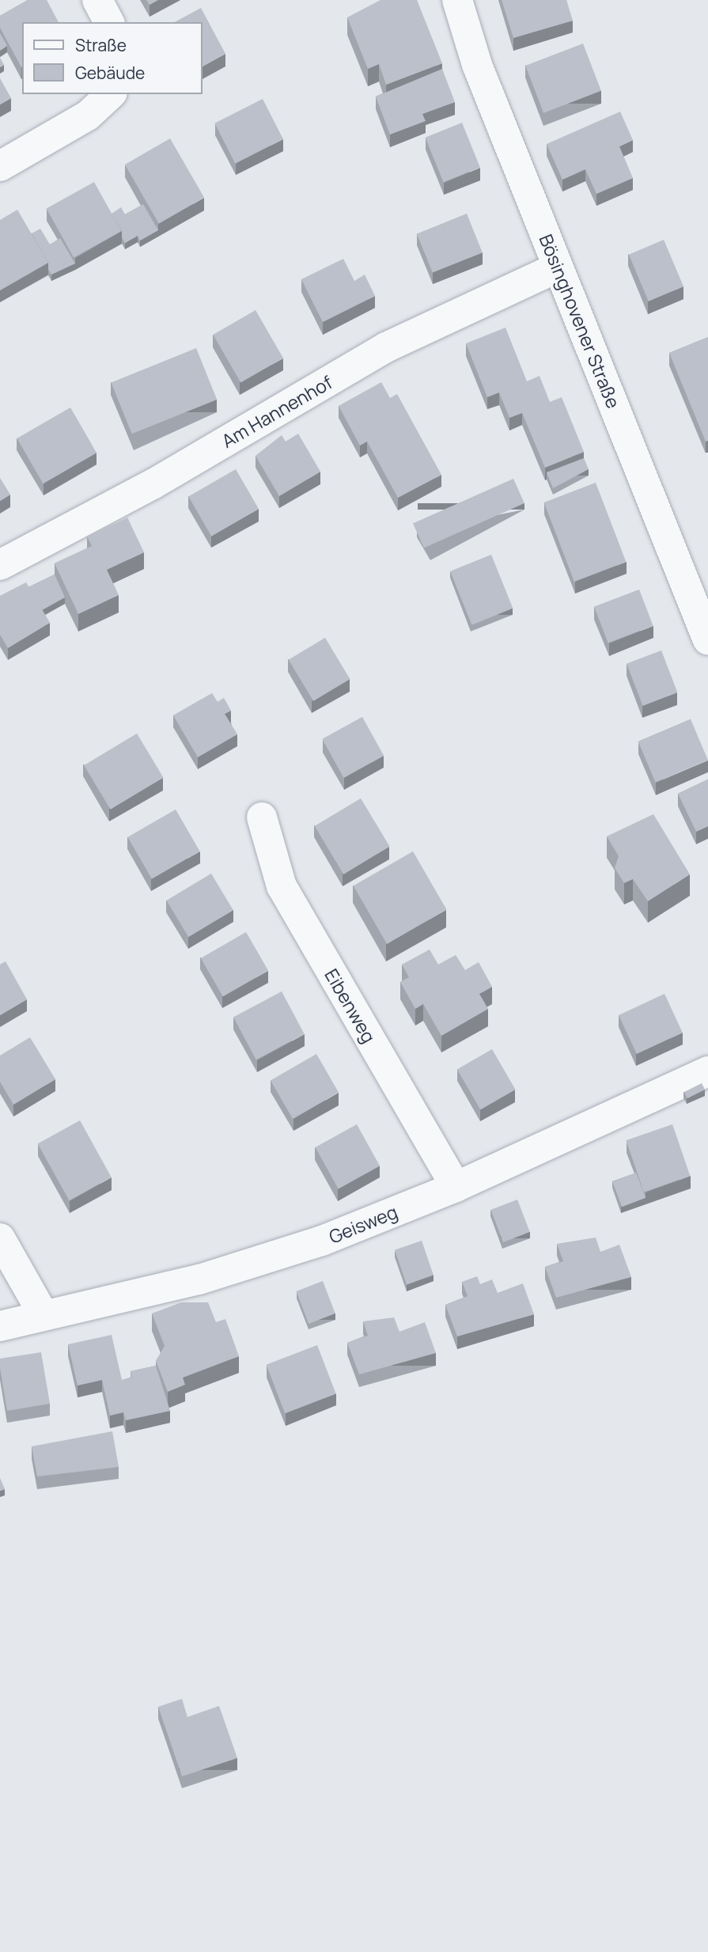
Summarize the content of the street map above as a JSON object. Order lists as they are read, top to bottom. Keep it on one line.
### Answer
{"streets":{"street":["Bösinghovener Straße","Am Hannenhof","Eibenweg","Geisweg"]},"crossings":[["Bösinghovener Straße","Am Hannenhof"],["Eibenweg","Geisweg"]],"legend":["Straße","Gebäude"]}
